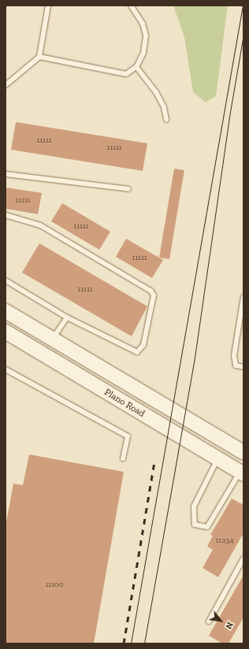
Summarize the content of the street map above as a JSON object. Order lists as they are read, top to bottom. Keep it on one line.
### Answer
{"streets":{"main road":["Plano Road"]},"house_numbers":["11111","11111","11111","11111","11111","11111","11234","11100"],"north":"bottom right"}
